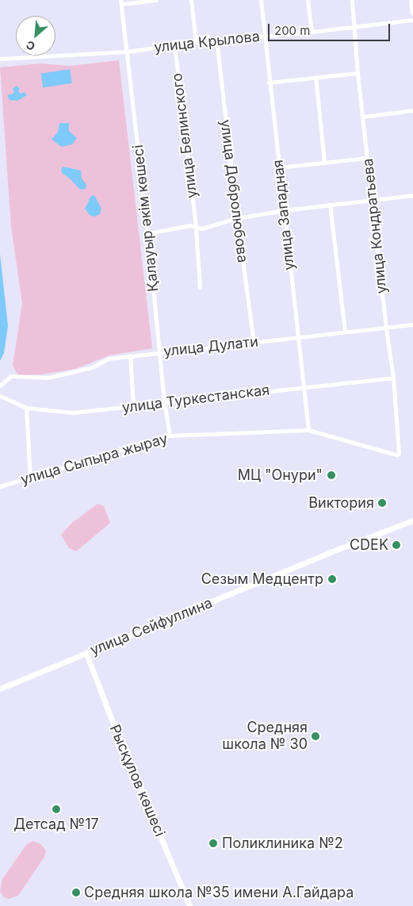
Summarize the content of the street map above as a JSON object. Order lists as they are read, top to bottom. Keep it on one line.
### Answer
{"streets":{"street":["улица Крылова","улица Белинского","улица Добролюбова","улица Западная","Қалауыр әкім көшесі","улица Кондратьева","улица Дулати","улица Туркестанская","улица Сыпыра жырау","улица Сейфуллина","Рысқұлов көшесі"]},"crossings":[["улица Крылова","улица Белинского"],["улица Крылова","улица Добролюбова"],["улица Крылова","улица Западная"],["улица Крылова","Қалауыр әкім көшесі"],["улица Крылова","улица Кондратьева"],["улица Добролюбова","улица Дулати"],["улица Западная","улица Дулати"],["улица Западная","улица Туркестанская"],["улица Западная","улица Сыпыра жырау"],["Қалауыр әкім көшесі","улица Дулати"],["Қалауыр әкім көшесі","улица Туркестанская"],["Қалауыр әкім көшесі","улица Сыпыра жырау"],["улица Кондратьева","улица Дулати"],["улица Кондратьева","улица Туркестанская"],["улица Кондратьева","улица Сыпыра жырау"],["улица Сейфуллина","Рысқұлов көшесі"]],"places":["МЦ \"Онури\"","Виктория","CDEK","Сезым Медцентр","Средняя школа № 30","Детсад №17","Поликлиника №2","Средняя школа №35 имени А.Гайдара"],"scale_bar":"200 m","north":"bottom left"}
